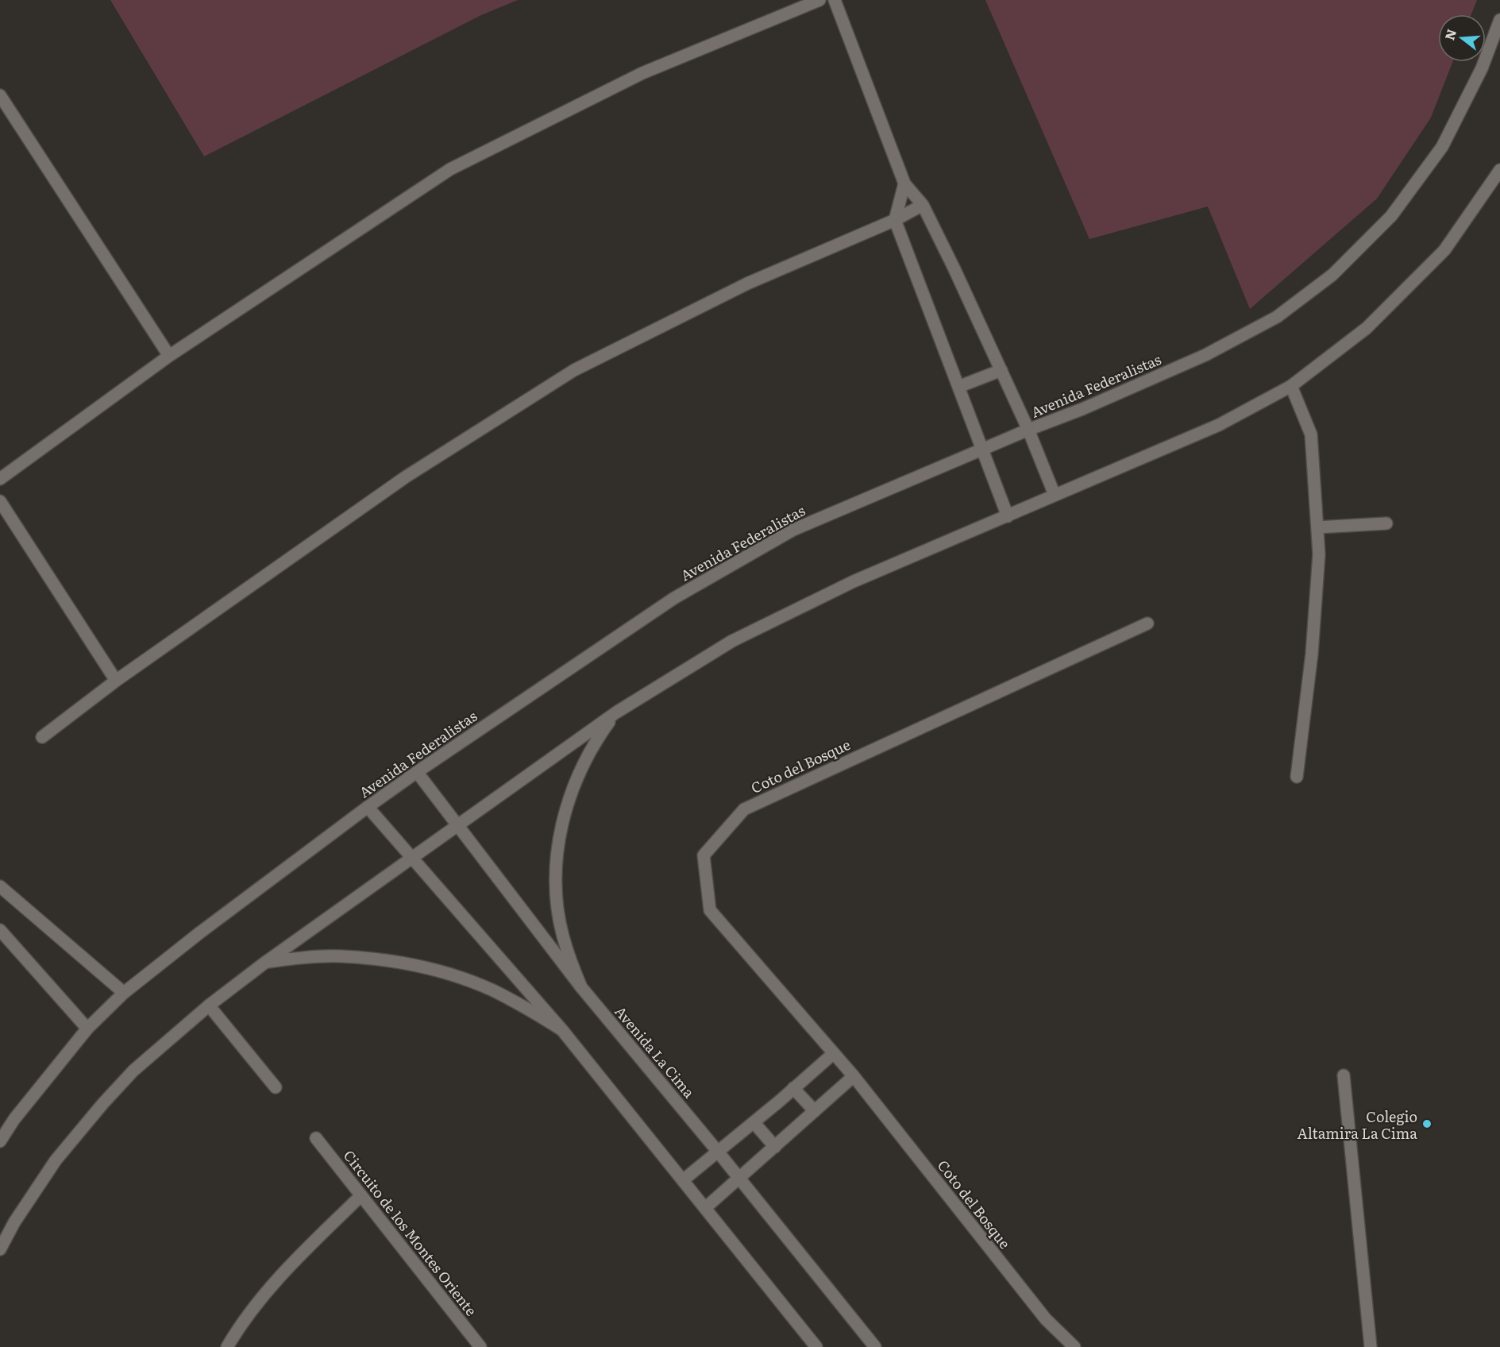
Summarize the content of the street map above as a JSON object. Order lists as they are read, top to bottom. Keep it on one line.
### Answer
{"streets":{"street":["Avenida Federalistas","Coto del Bosque","Avenida La Cima","Circuito de los Montes Oriente"]},"crossings":[["Avenida Federalistas","Avenida La Cima"]],"places":["Colegio Altamira La Cima"],"north":"left"}
